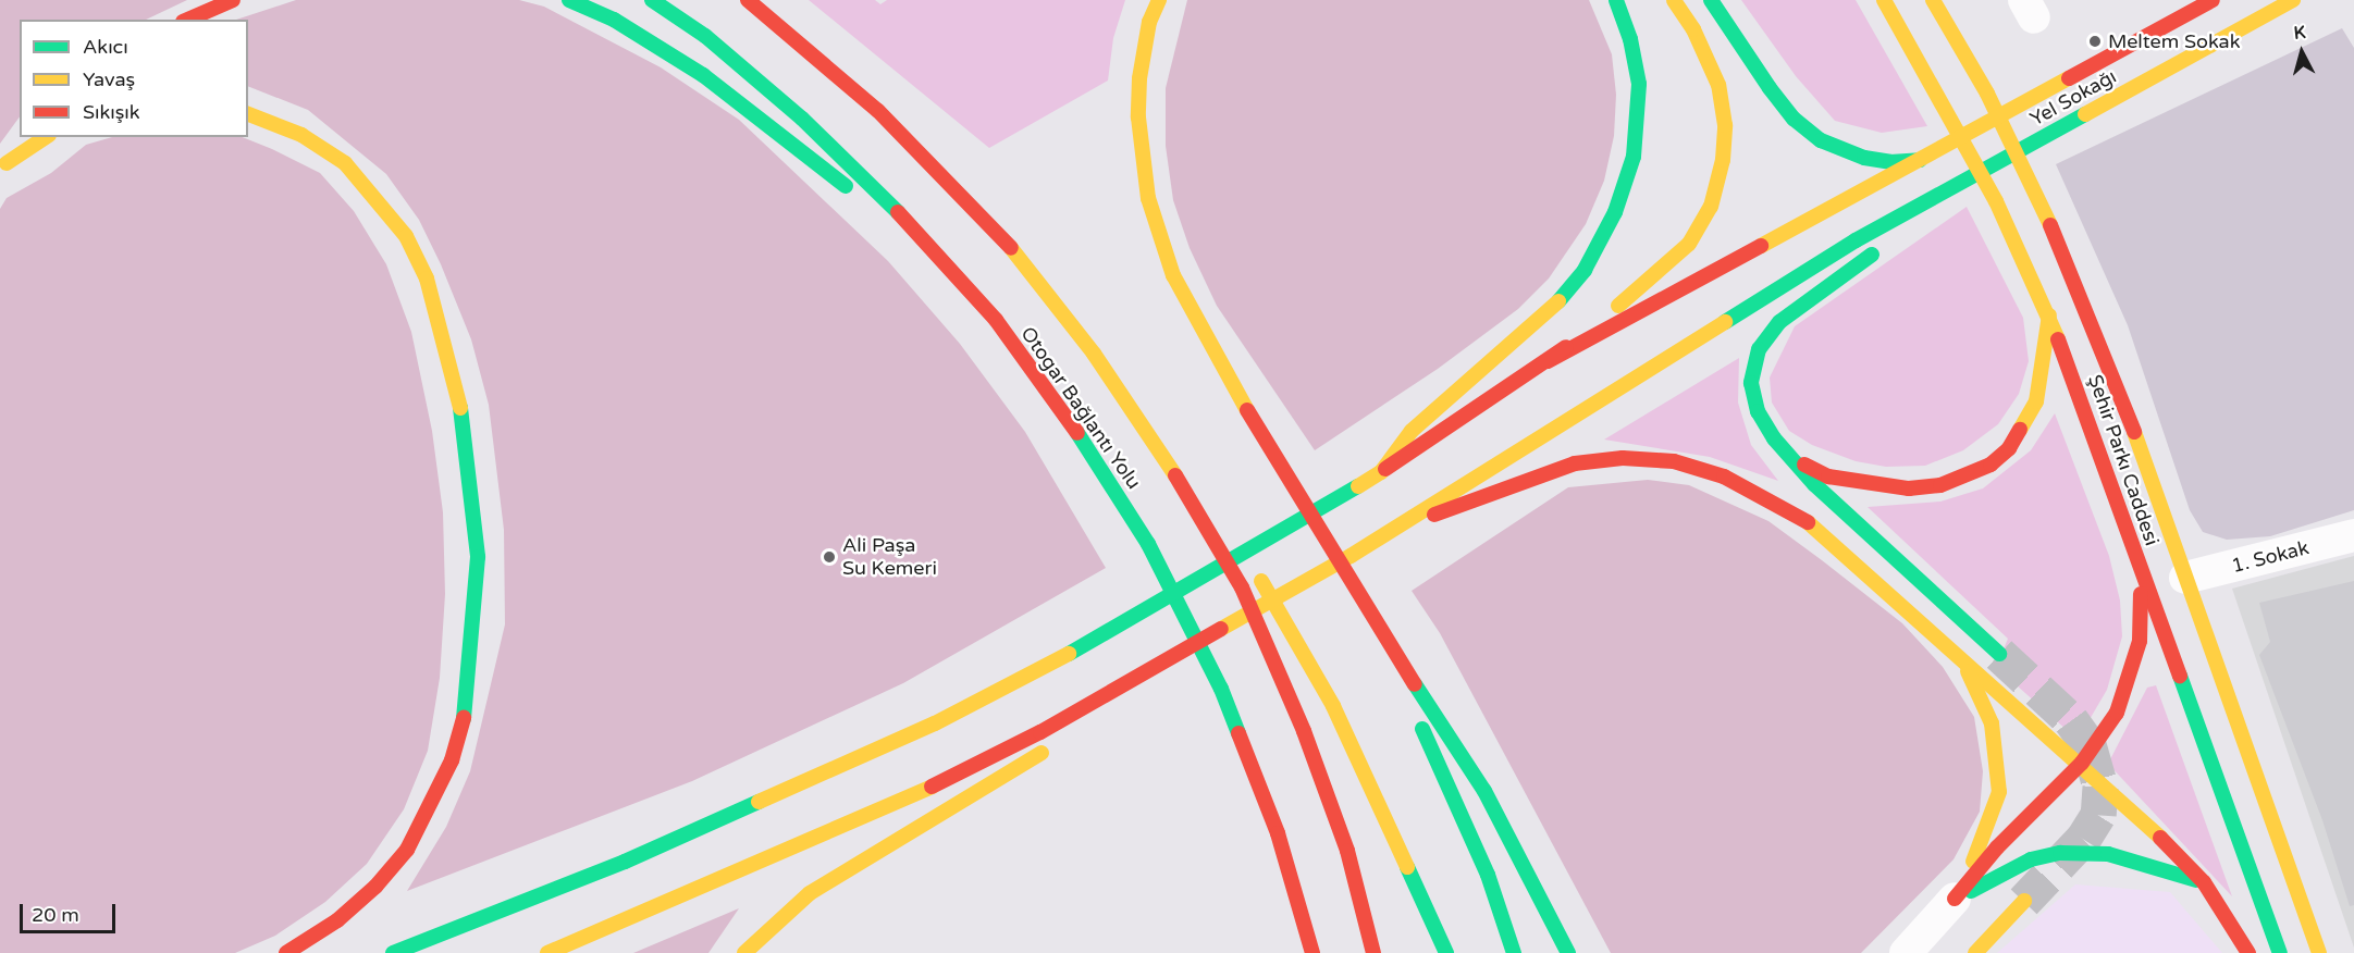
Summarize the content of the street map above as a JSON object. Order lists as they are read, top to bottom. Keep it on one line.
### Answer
{"streets":{"main road":["Yel Sokağı","Otogar Bağlantı Yolu","Şehir Parkı Caddesi"],"street":["1. Sokak"]},"crossings":[["Şehir Parkı Caddesi","1. Sokak"]],"places":["Meltem Sokak","Ali Paşa Su Kemeri"],"legend":["Akıcı","Yavaş","Sıkışık"],"scale_bar":"20 m","north":"top"}
